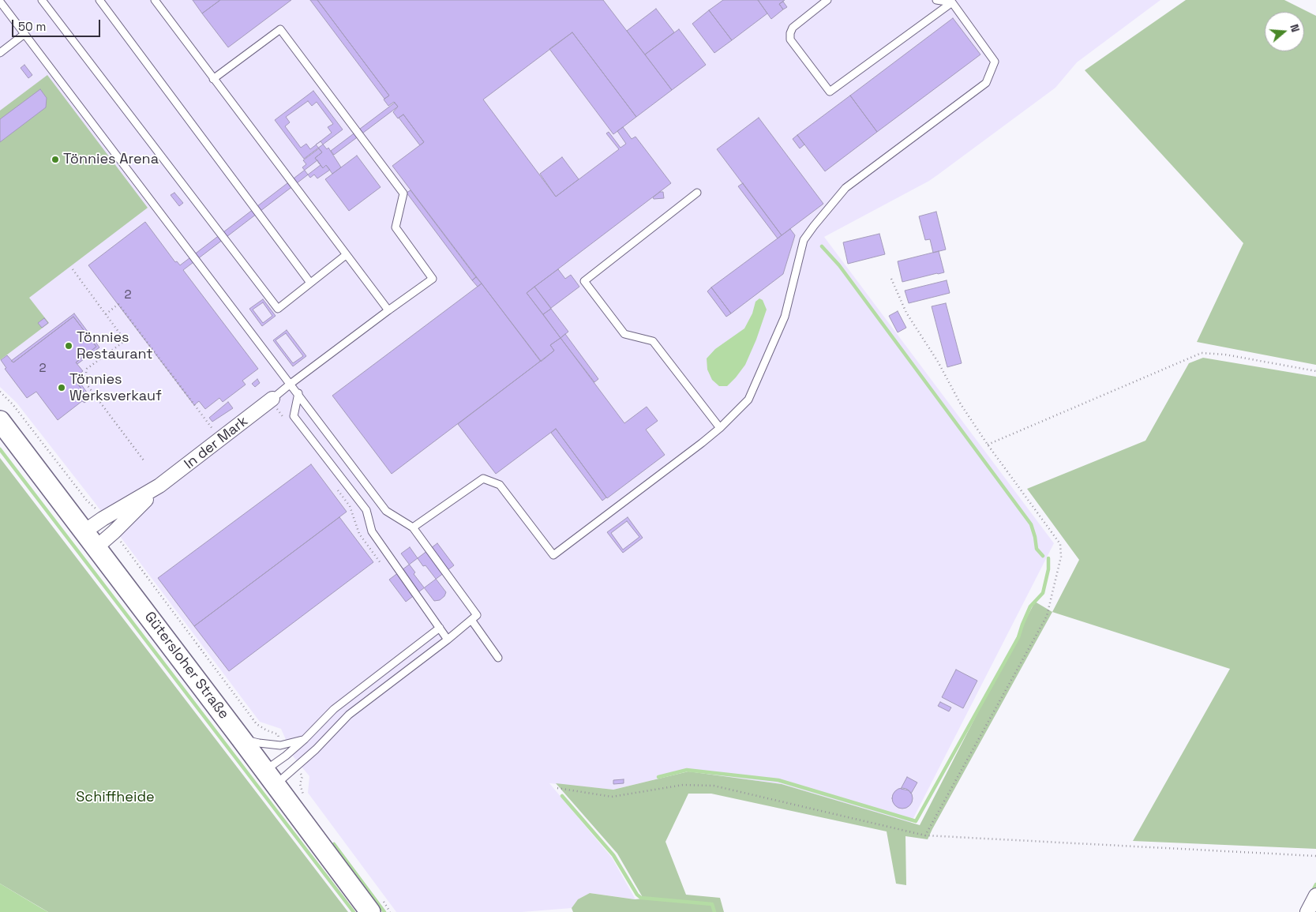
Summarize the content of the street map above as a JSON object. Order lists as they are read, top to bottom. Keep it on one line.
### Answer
{"streets":{"main road":["Gütersloher Straße"],"street":["In der Mark"]},"crossings":[["In der Mark","Gütersloher Straße"]],"parks":["Schiffheide"],"places":["Tönnies Arena","Tönnies Restaurant","Tönnies Werksverkauf"],"house_numbers":["2","2"],"scale_bar":"50 m","north":"right"}
